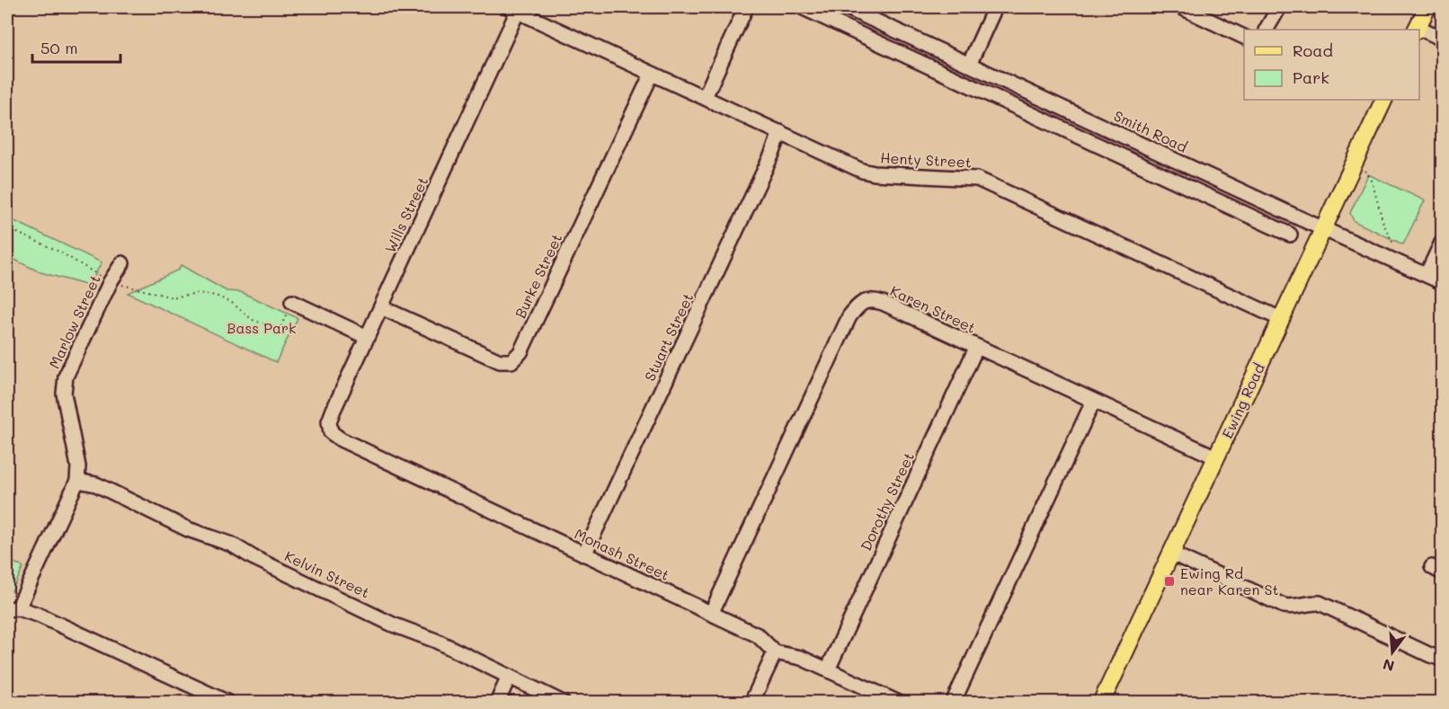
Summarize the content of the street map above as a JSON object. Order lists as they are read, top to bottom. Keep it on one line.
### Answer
{"streets":{"main road":["Ewing Road"],"street":["Smith Road","Henty Street","Wills Street","Burke Street","Karen Street","Marlow Street","Stuart Street","Dorothy Street","Monash Street","Kelvin Street"]},"crossings":[["Smith Road","Ewing Road"],["Henty Street","Wills Street"],["Henty Street","Burke Street"],["Henty Street","Stuart Street"],["Henty Street","Ewing Road"],["Wills Street","Burke Street"],["Wills Street","Monash Street"],["Karen Street","Ewing Road"],["Karen Street","Dorothy Street"],["Karen Street","Monash Street"],["Marlow Street","Kelvin Street"],["Stuart Street","Monash Street"]],"parks":["Bass Park"],"places":{"transit":["Ewing Rd near Karen St"]},"legend":["Road","Park"],"scale_bar":"50 m","north":"bottom"}
